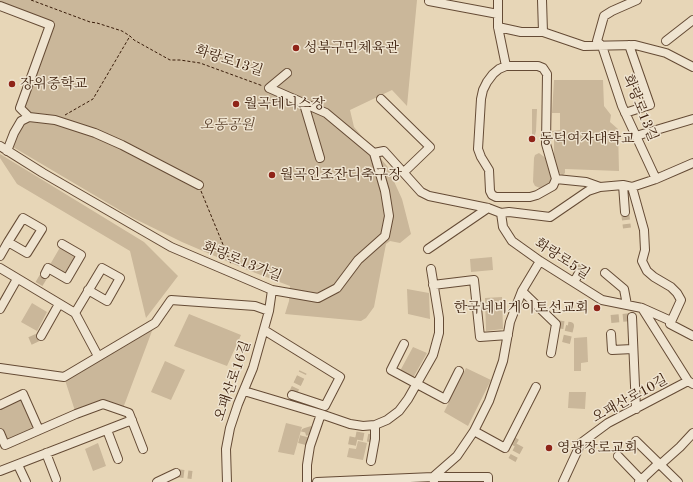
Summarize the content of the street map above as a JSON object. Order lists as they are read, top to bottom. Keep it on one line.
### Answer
{"streets":{"street":["화랑로13길","화랑로5길","화랑로13가길","오패산로16길","오패산로10길"]},"crossings":[["화랑로13길","화랑로5길"],["화랑로13길","화랑로13가길"],["화랑로13가길","오패산로16길"]],"parks":["오동공원"],"places":["성북구민체육관","장위중학교","월곡테니스장","동덕여자대학교","월곡인조잔디축구장","한국네비게이토선교회","영광장로교회"]}
